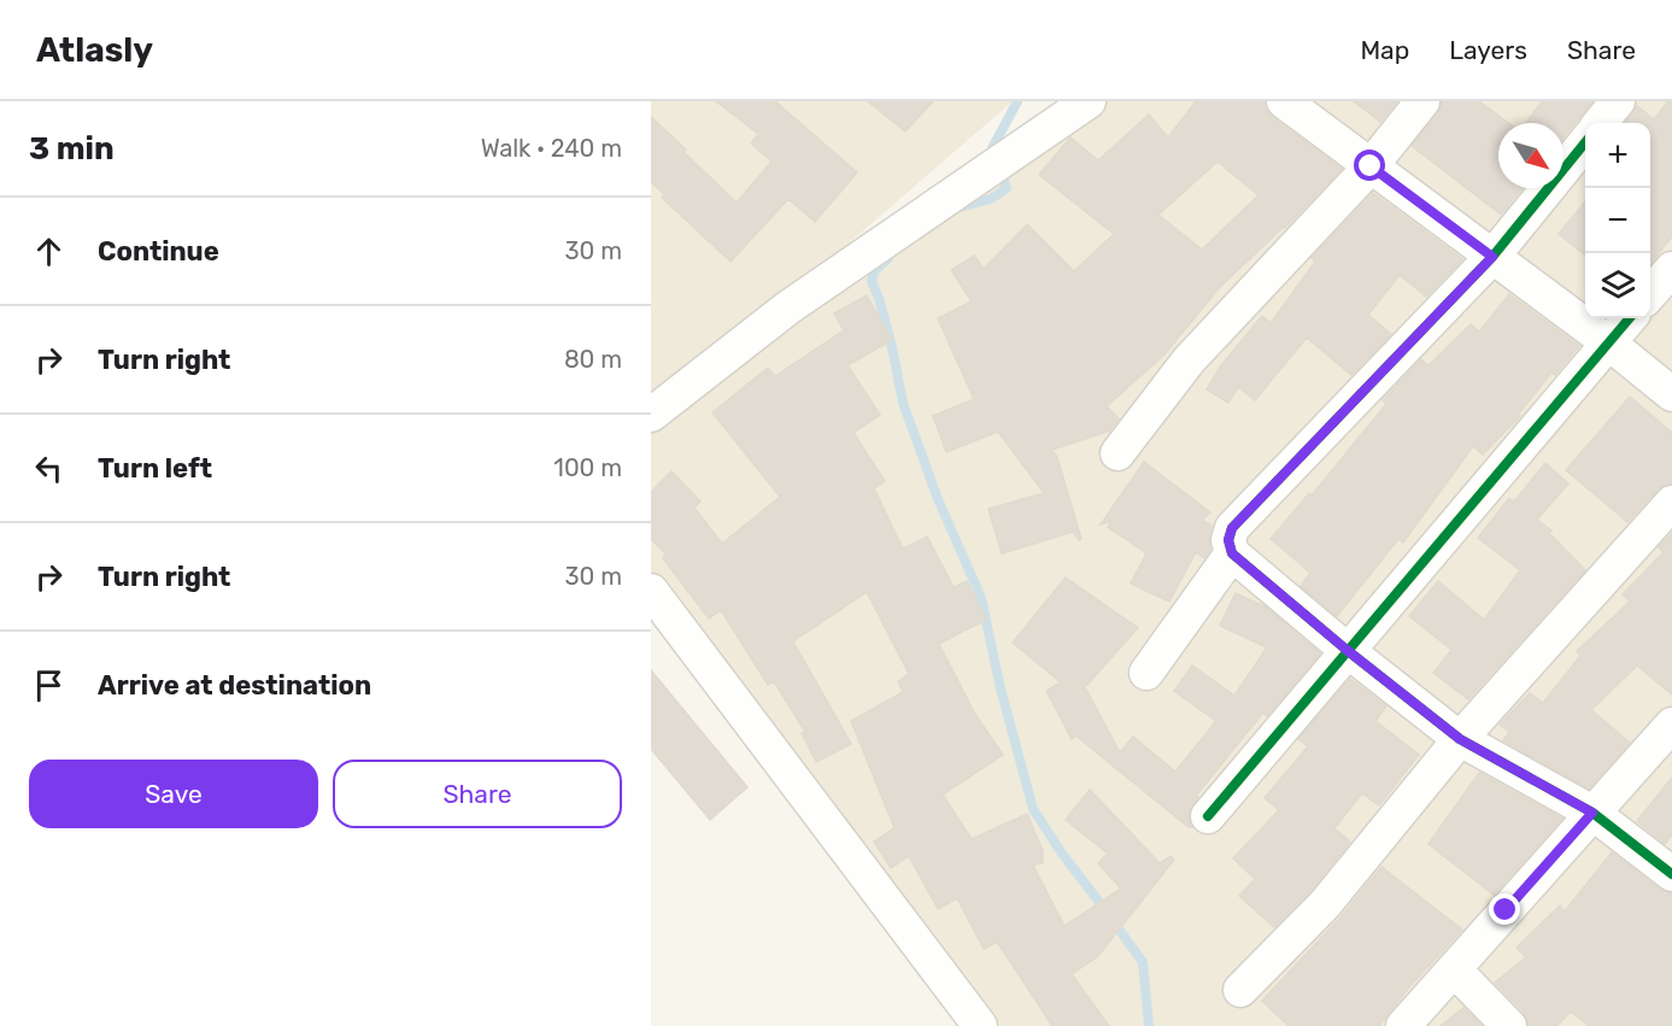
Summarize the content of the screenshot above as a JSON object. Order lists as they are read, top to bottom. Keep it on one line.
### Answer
{"north":"bottom right","page":{"header":"Atlasly","nav":["Map","Layers","Share"],"heading":["3 min","Walk · 240 m"],"map_buttons":["+","−"],"list":[["Continue","30 m"],["Turn right","80 m"],["Turn left","100 m"],["Turn right","30 m"],"Arrive at destination"],"buttons":["Save","Share"]}}
